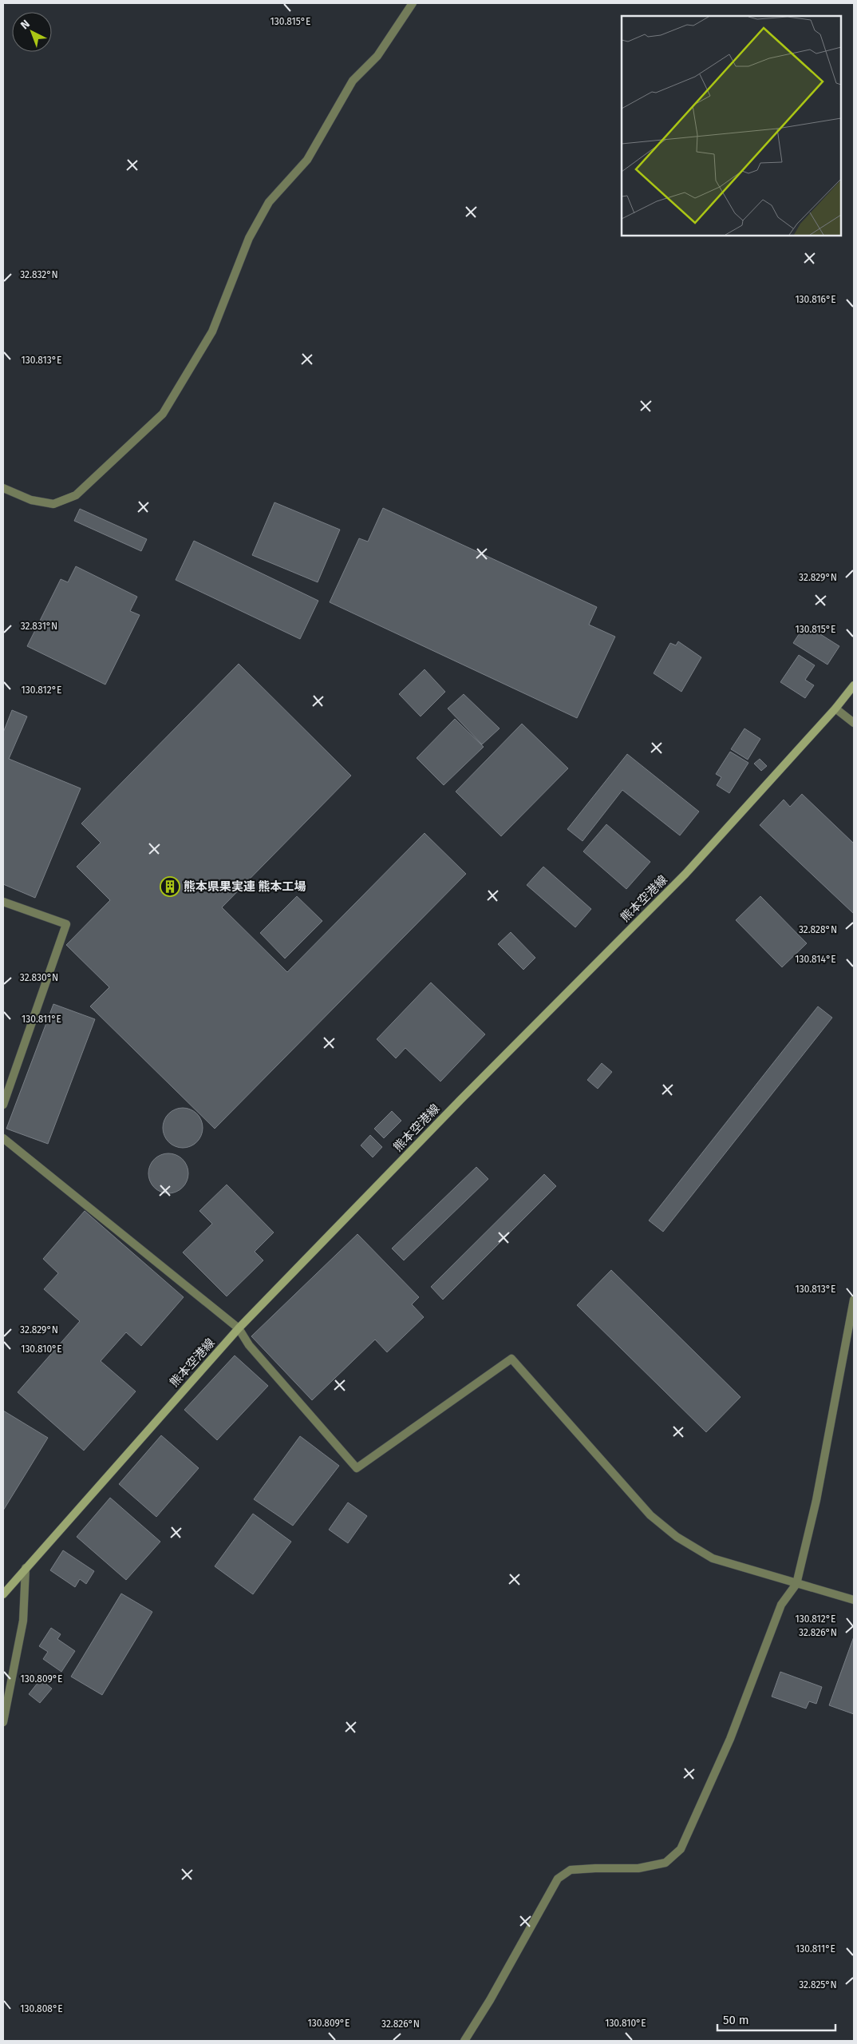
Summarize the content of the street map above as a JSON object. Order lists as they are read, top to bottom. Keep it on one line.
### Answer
{"streets":{"main road":["熊本空港線"]},"places":{"building":["熊本県果実連 熊本工場"]},"scale_bar":"50 m","north":"top left","coordinates":["130.815°E","32.832°N","130.816°E","130.813°E","32.829°N","32.831°N","130.812°E","32.828°N","130.814°E","32.830°N","130.811°E","130.810°E","32.826°N","130.809°E","32.825°N","130.808°E"]}
